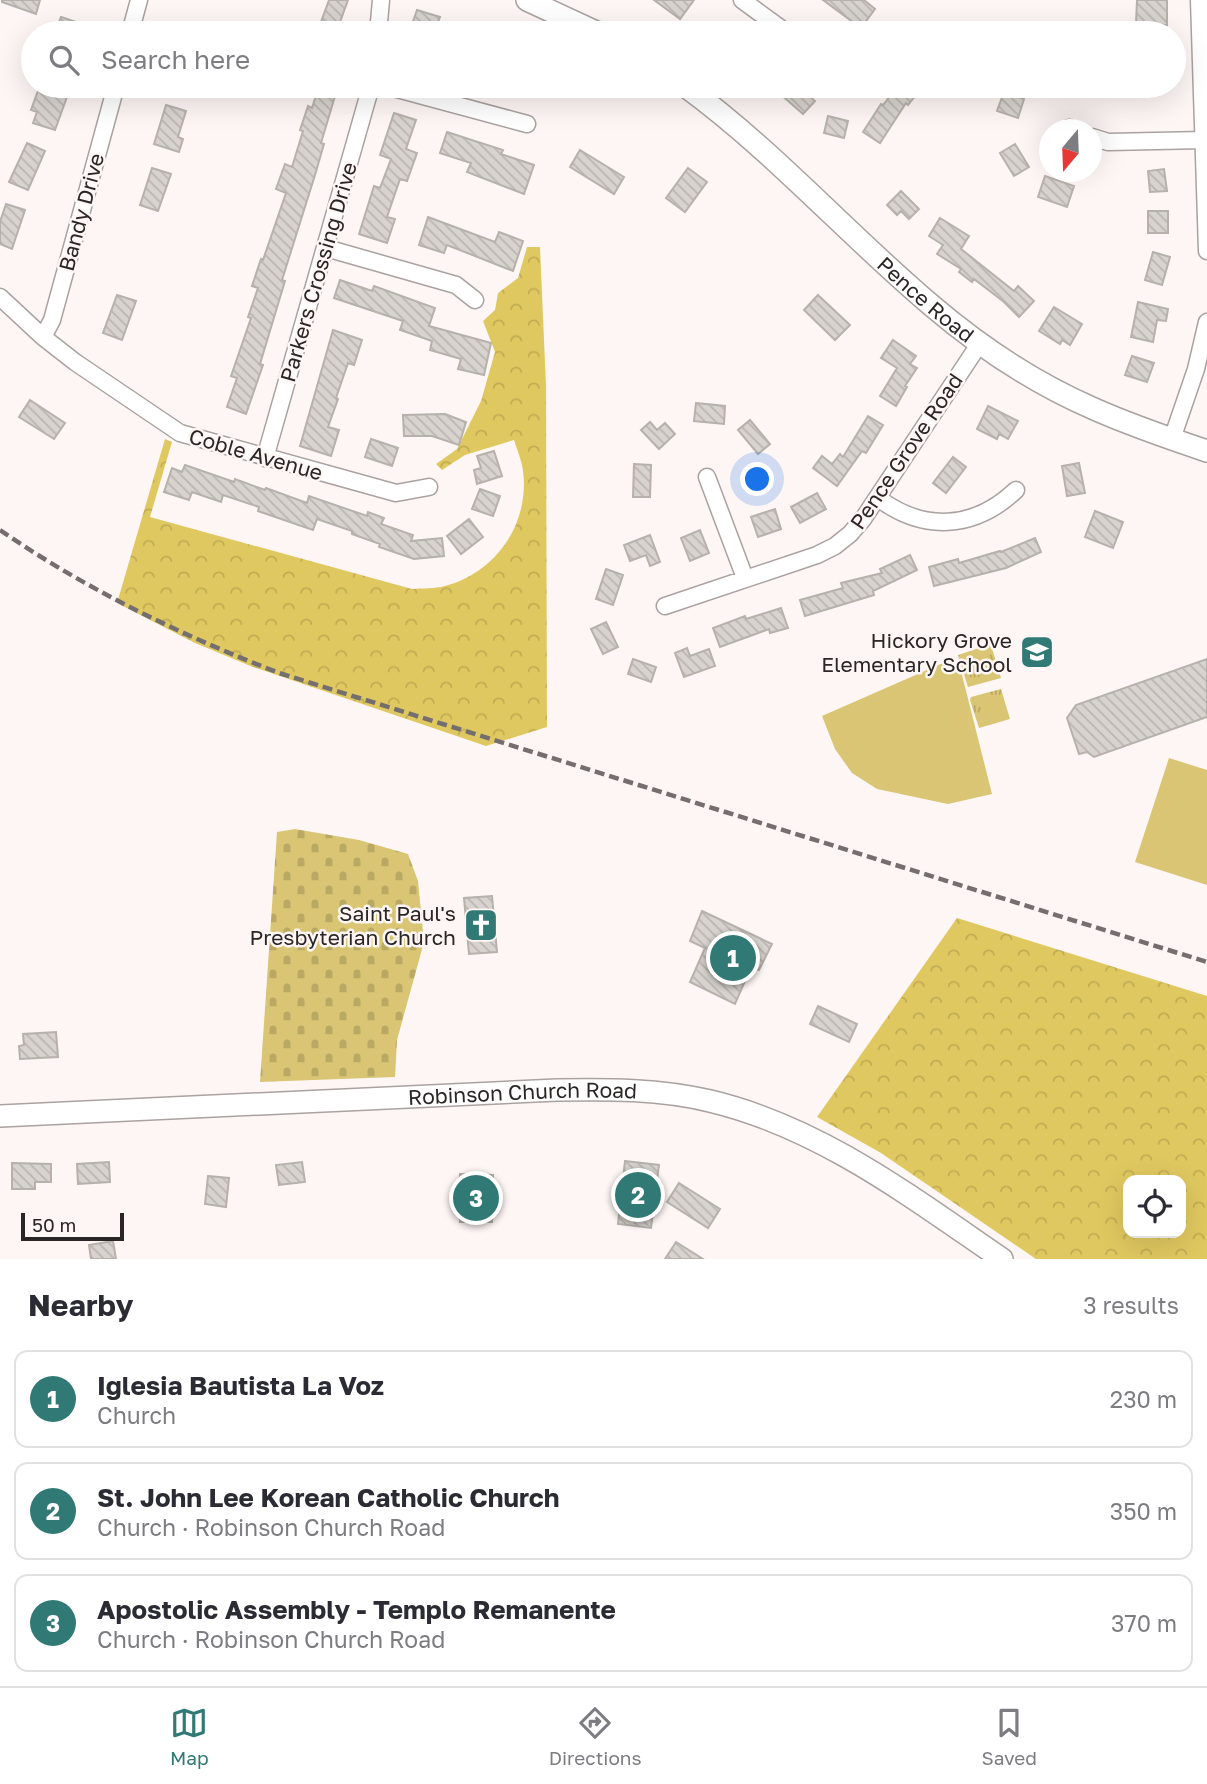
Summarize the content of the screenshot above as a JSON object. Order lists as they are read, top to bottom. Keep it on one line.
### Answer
{"streets":{"street":["Bandy Drive","Parkers Crossing Drive","Pence Road","Pence Grove Road","Coble Avenue","Robinson Church Road"]},"crossings":[["Bandy Drive","Coble Avenue"],["Parkers Crossing Drive","Coble Avenue"],["Pence Road","Pence Grove Road"]],"places":{"school or university":["Hickory Grove Elementary School"],"church":["Saint Paul's Presbyterian Church"]},"scale_bar":"50 m","north":"bottom","page":{"search":"Search here","pins":["1","2","3"],"scale":"50 m","heading":["Nearby","3 results"],"list":[{"mark":"1","name":"Iglesia Bautista La Voz","note":"Church","value":"230 m"},{"mark":"2","name":"St. John Lee Korean Catholic Church","note":"Church · Robinson Church Road","value":"350 m"},{"mark":"3","name":"Apostolic Assembly - Templo Remanente","note":"Church · Robinson Church Road","value":"370 m"}],"nav":["Map","Directions","Saved"]}}
